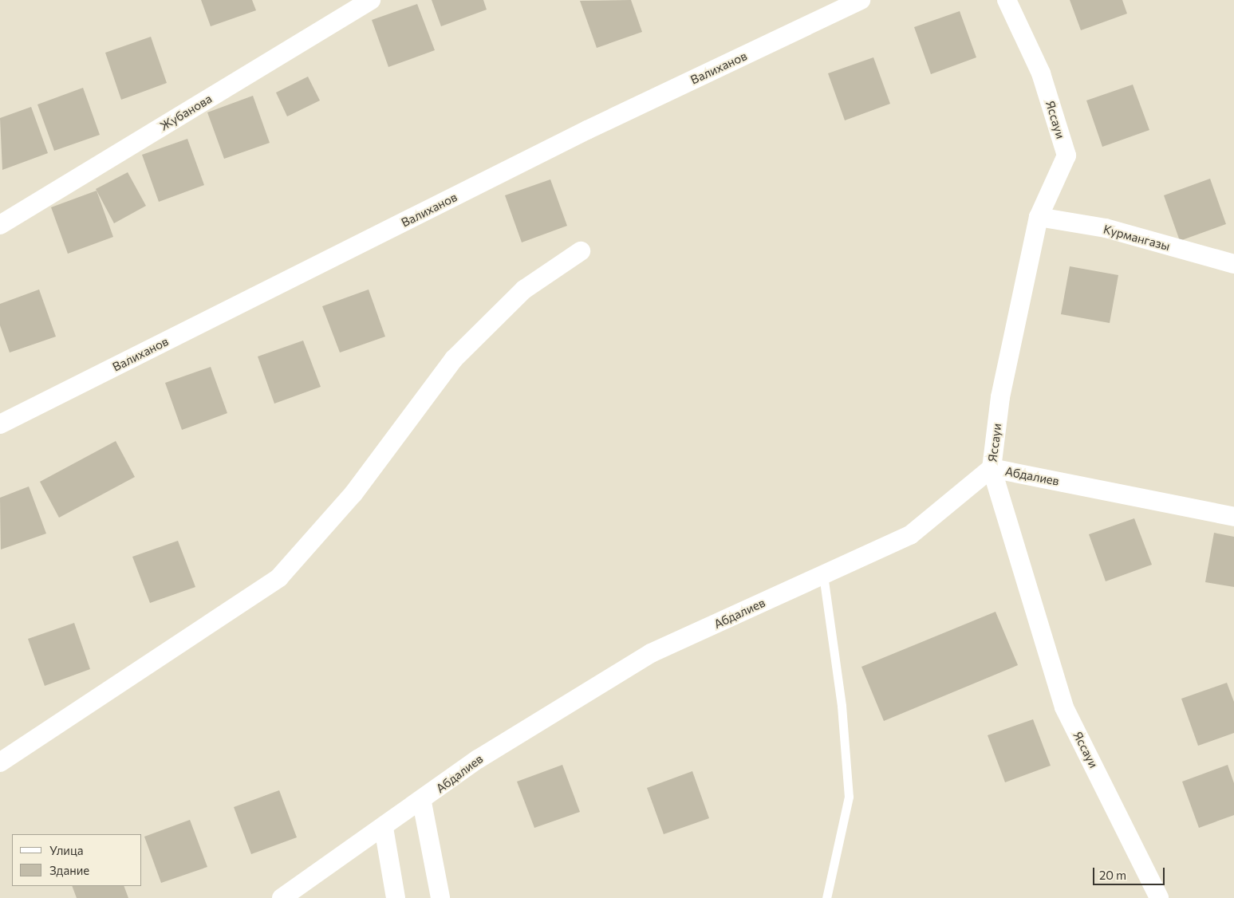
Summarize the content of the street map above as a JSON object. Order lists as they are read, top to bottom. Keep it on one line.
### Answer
{"streets":{"street":["Валиханов","Жубанова","Яссауи","Курмангазы","Абдалиев"]},"crossings":[["Яссауи","Курмангазы"],["Яссауи","Абдалиев"]],"legend":["Улица","Здание"],"scale_bar":"20 m"}
